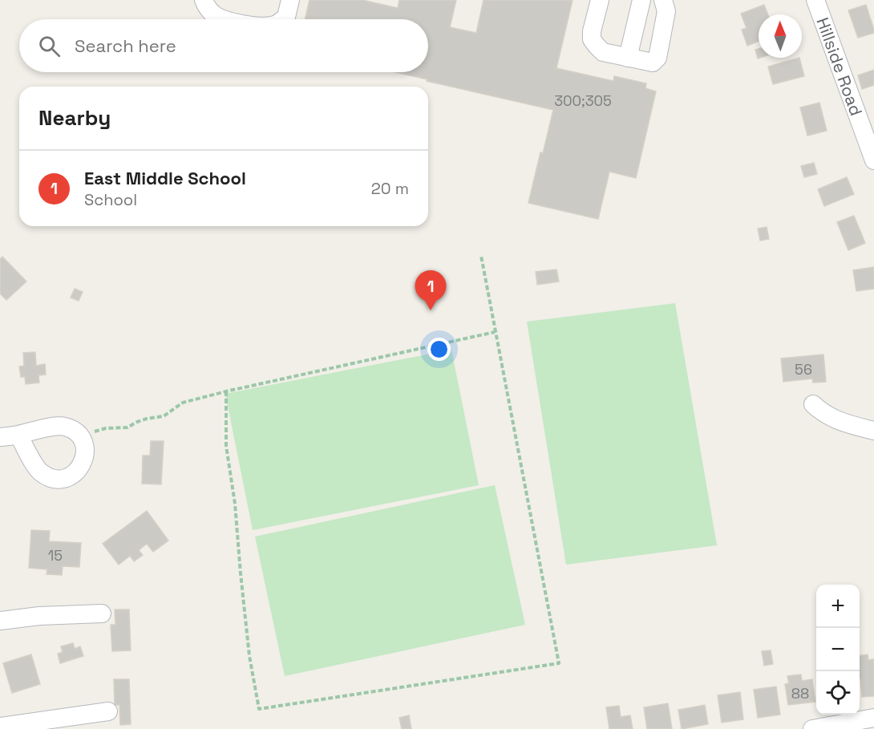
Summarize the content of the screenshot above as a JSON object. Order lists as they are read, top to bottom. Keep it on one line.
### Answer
{"streets":{"street":["Hillside Road"]},"house_numbers":["300;305","56","15","88"],"north":"top","page":{"search":"Search here","heading":"Nearby","list":[{"mark":"1","name":"East Middle School","note":"School","value":"20 m"}],"pins":"1","map_buttons":["+","−"]}}
